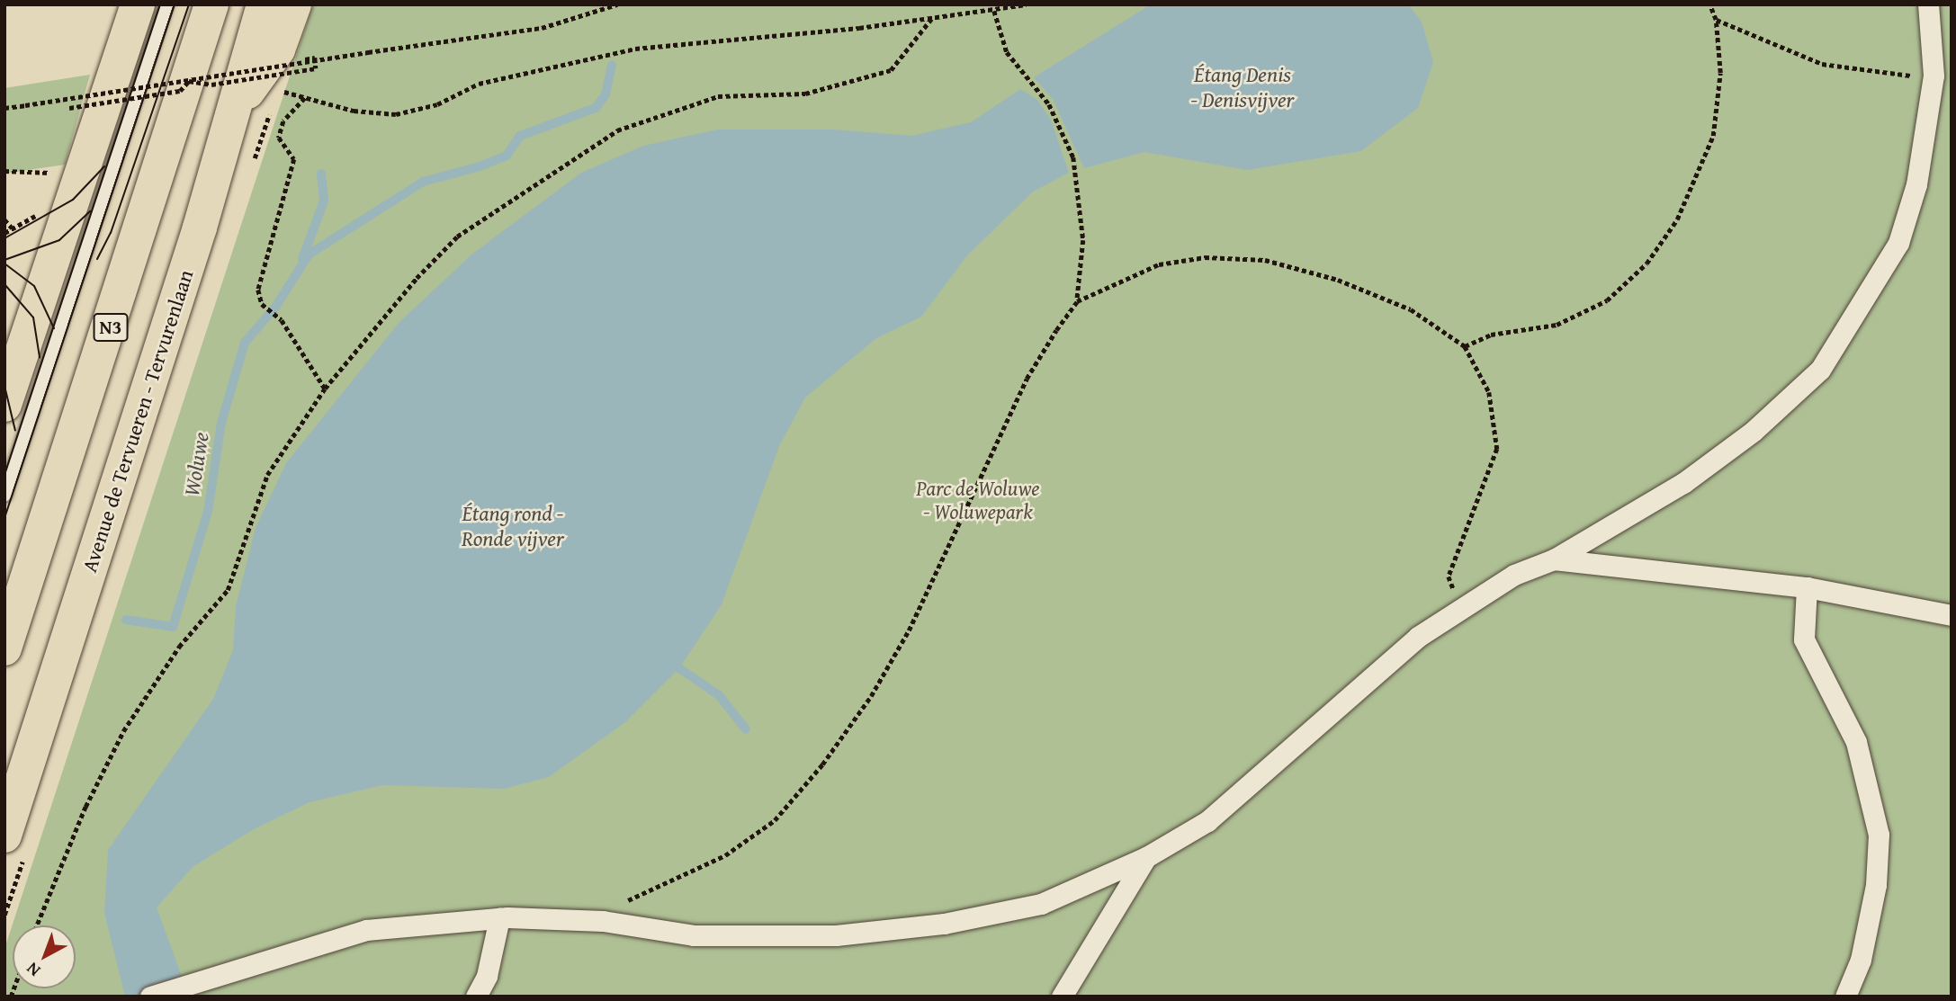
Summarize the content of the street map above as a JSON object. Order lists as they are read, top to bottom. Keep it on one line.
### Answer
{"streets":{"main road":["N3","Avenue de Tervueren - Tervurenlaan"]},"water":["Étang Denis - Denisvijver","Woluwe","Étang rond - Ronde vijver"],"parks":["Parc de Woluwe - Woluwepark"],"north":"bottom left"}
